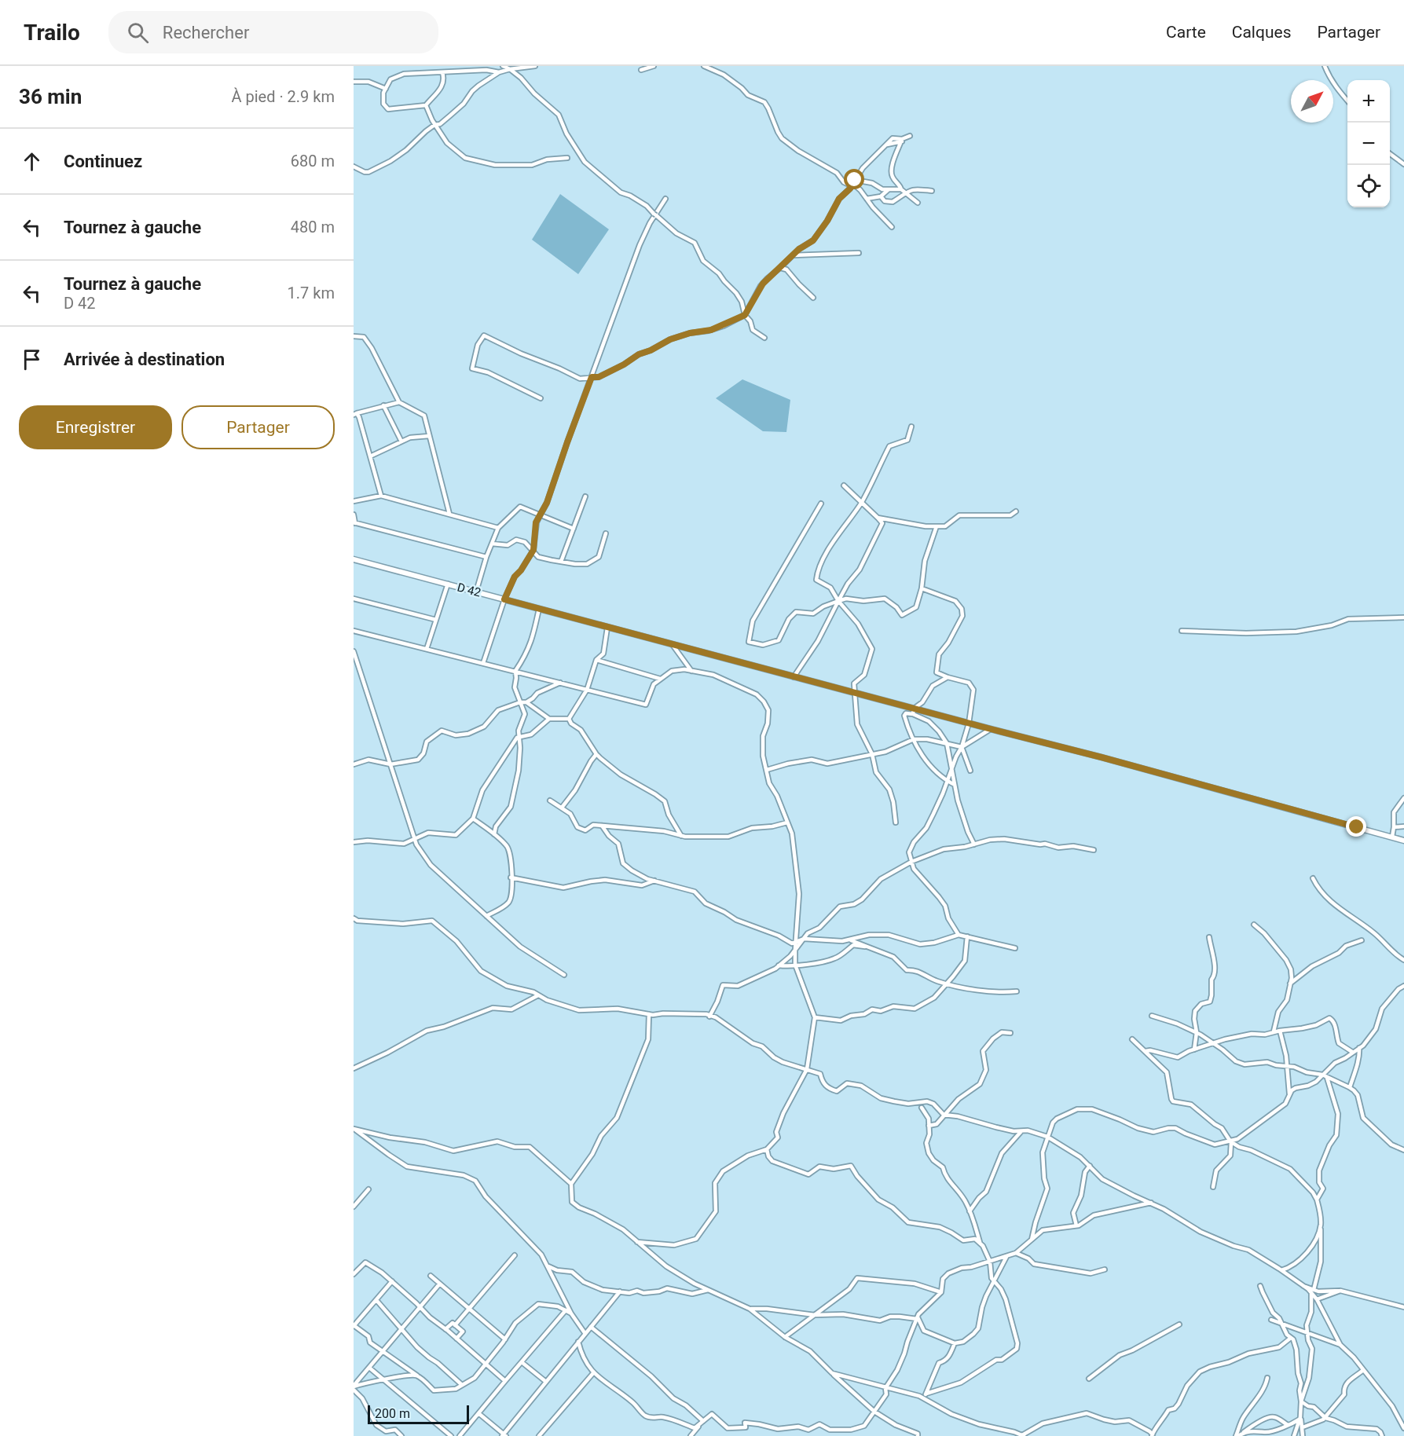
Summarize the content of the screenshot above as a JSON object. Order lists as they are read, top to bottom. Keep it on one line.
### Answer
{"streets":{"street":["D 42"]},"scale_bar":"200 m","north":"top right","page":{"header":"Trailo","search":"Rechercher","nav":["Carte","Calques","Partager"],"heading":["36 min","À pied · 2.9 km"],"map_buttons":["+","−"],"list":[["Continuez","680 m"],["Tournez à gauche","480 m"],["Tournez à gauche","D 42","1.7 km"],"Arrivée à destination"],"buttons":["Enregistrer","Partager"],"scale":"200 m"}}
